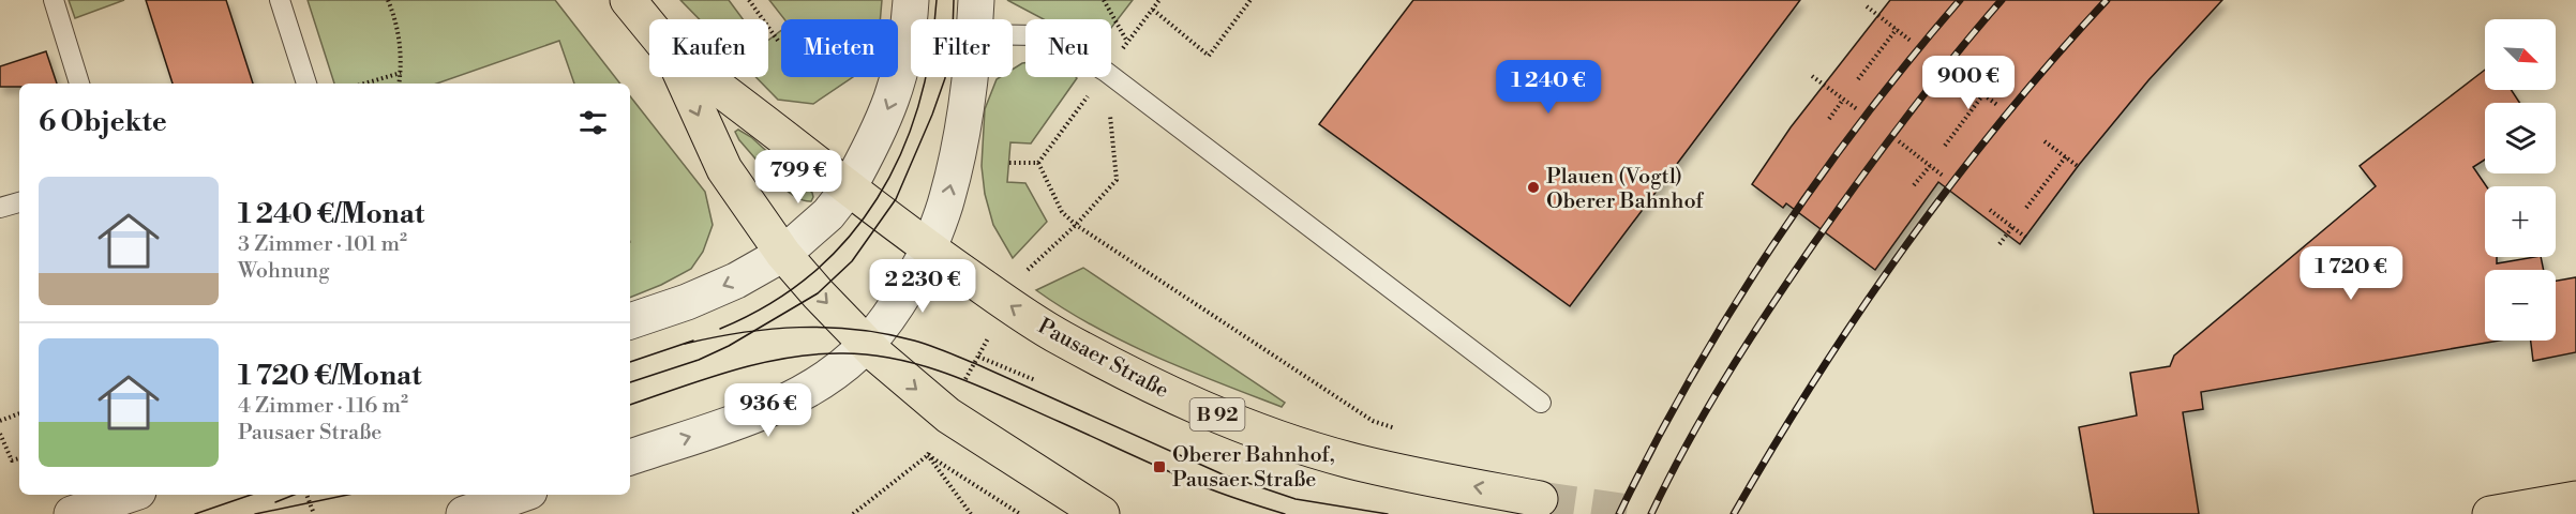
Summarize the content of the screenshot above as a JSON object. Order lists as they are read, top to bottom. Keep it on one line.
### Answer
{"streets":{"main road":["Pausaer Straße","B 92"]},"crossings":[["Pausaer Straße","B 92"]],"places":{"other":["Plauen (Vogtl) Oberer Bahnhof"],"transit":["Oberer Bahnhof, Pausaer Straße"]},"north":"bottom right","page":{"map_buttons":["+","−"],"chip":["Kaufen","Mieten","Filter","Neu"],"price":["900 €","1 240 €","799 €","1 720 €","2 230 €","936 €"],"heading":"6 Objekte","list":[{"name":"1 240 €/Monat","note":"3 Zimmer · 101 m² · Wohnung"},{"name":"1 720 €/Monat","note":"4 Zimmer · 116 m² · Pausaer Straße"}]}}
